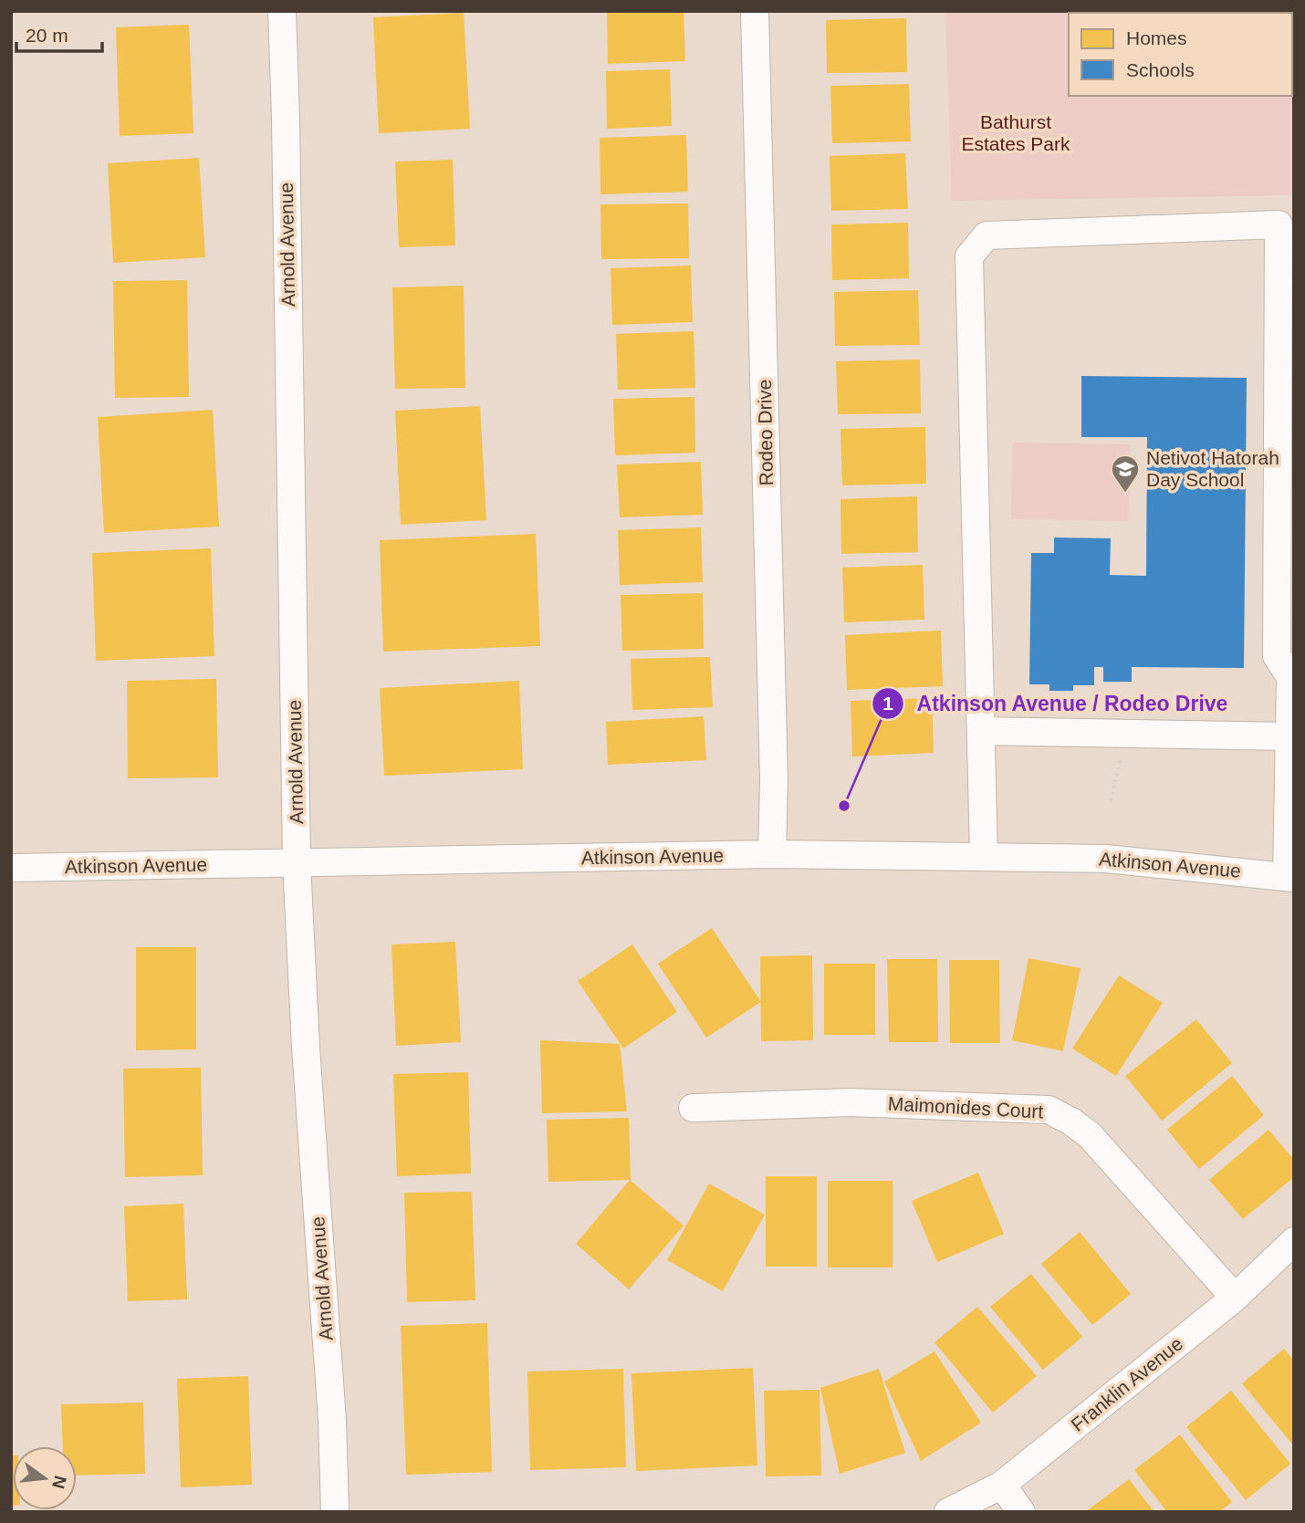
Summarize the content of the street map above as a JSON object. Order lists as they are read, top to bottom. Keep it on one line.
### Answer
{"streets":{"street":["Arnold Avenue","Rodeo Drive","Atkinson Avenue","Maimonides Court","Franklin Avenue"]},"crossings":[["Arnold Avenue","Atkinson Avenue"],["Rodeo Drive","Atkinson Avenue"],["Maimonides Court","Franklin Avenue"]],"parks":["Bathurst Estates Park"],"places":{"school or university":["Netivot Hatorah Day School"],"other":["Atkinson Avenue / Rodeo Drive"]},"legend":["Homes","Schools"],"scale_bar":"20 m","north":"right"}
